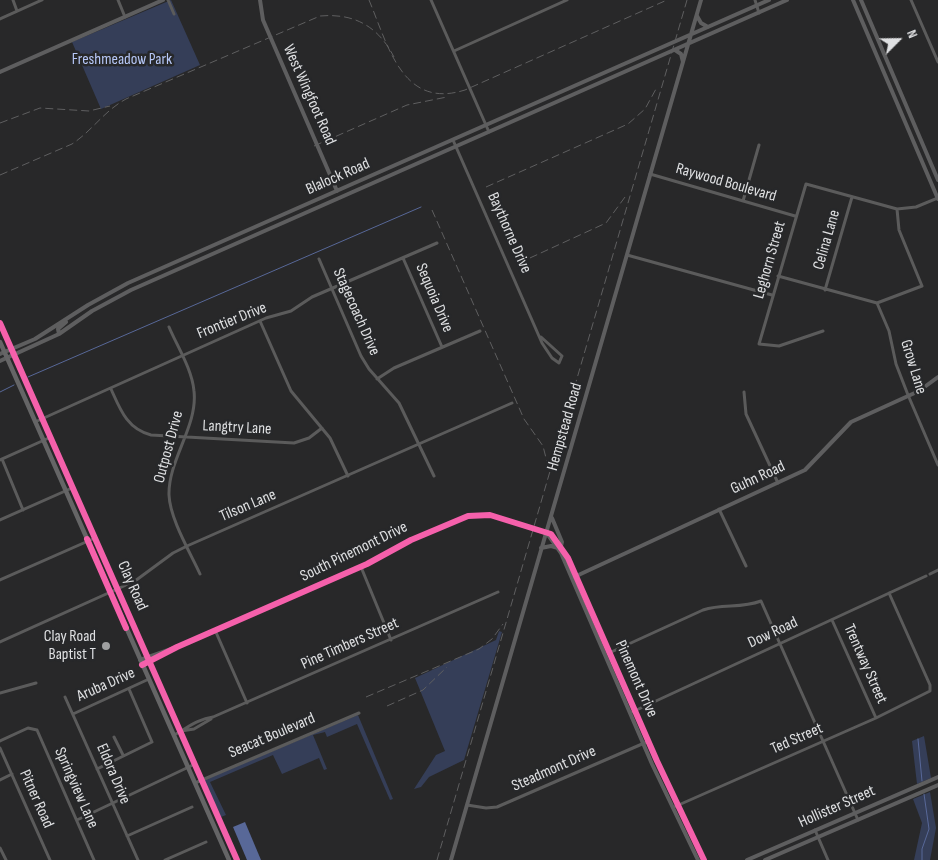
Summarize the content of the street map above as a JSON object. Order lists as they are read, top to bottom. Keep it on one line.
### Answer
{"streets":{"main road":["West Wingfoot Road","Blalock Road","Hempstead Road","Guhn Road","South Pinemont Drive","Clay Road","Pinemont Drive","Hollister Street"],"street":["Raywood Boulevard","Baythorne Drive","Celina Lane","Leghorn Street","Sequoia Drive","Stagecoach Drive","Frontier Drive","Grow Lane","Langtry Lane","Outpost Drive","Tilson Lane","Dow Road","Pine Timbers Street","Trentway Street","Aruba Drive","Seacat Boulevard","Ted Street","Steadmont Drive","Eldora Drive","Springview Lane","Pitner Road"]},"crossings":[["West Wingfoot Road","Blalock Road"],["Blalock Road","Baythorne Drive"],["Blalock Road","Hempstead Road"],["Blalock Road","Clay Road"],["Raywood Boulevard","Leghorn Street"],["Raywood Boulevard","Hempstead Road"],["Celina Lane","Leghorn Street"],["Sequoia Drive","Frontier Drive"],["Stagecoach Drive","Frontier Drive"],["Stagecoach Drive","Tilson Lane"],["Frontier Drive","Langtry Lane"],["Frontier Drive","Outpost Drive"],["Frontier Drive","Clay Road"],["Grow Lane","Guhn Road"],["Hempstead Road","South Pinemont Drive"],["Hempstead Road","Pinemont Drive"],["Hempstead Road","Steadmont Drive"],["Langtry Lane","Outpost Drive"],["Outpost Drive","Tilson Lane"],["Guhn Road","Pinemont Drive"],["Tilson Lane","Clay Road"],["South Pinemont Drive","Clay Road"],["South Pinemont Drive","Pinemont Drive"],["Clay Road","Pine Timbers Street"],["Clay Road","Aruba Drive"],["Clay Road","Seacat Boulevard"],["Dow Road","Trentway Street"],["Dow Road","Pinemont Drive"],["Dow Road","Ted Street"],["Trentway Street","Ted Street"],["Pinemont Drive","Ted Street"],["Pinemont Drive","Steadmont Drive"],["Aruba Drive","Eldora Drive"]],"parks":["Freshmeadow Park"],"places":["Clay Road Baptist T"],"north":"top right"}
